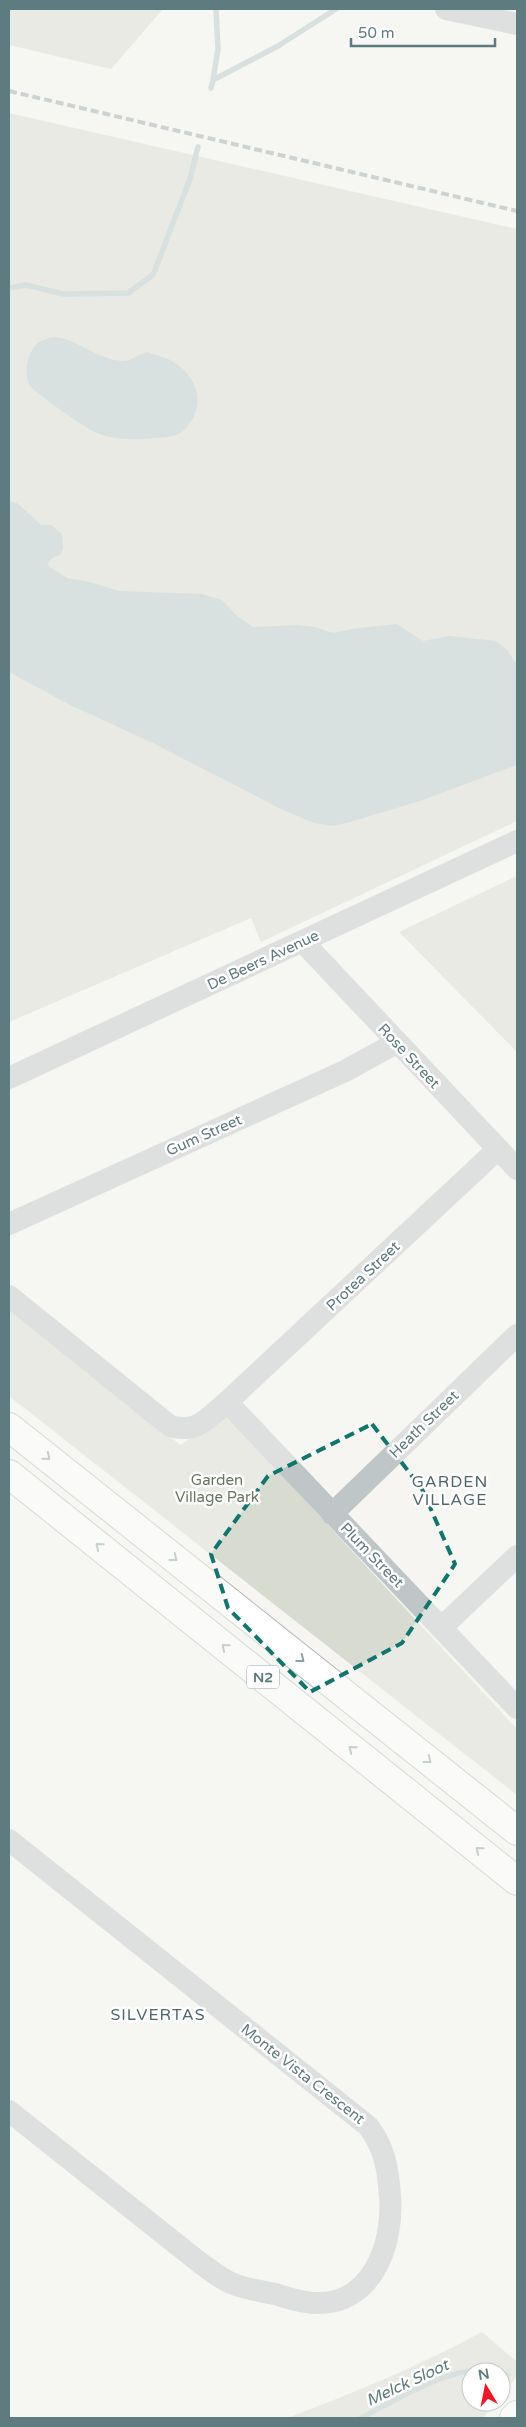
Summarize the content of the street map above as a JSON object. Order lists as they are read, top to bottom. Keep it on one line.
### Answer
{"streets":{"main road":["N2"],"street":["De Beers Avenue","Rose Street","Gum Street","Protea Street","Heath Street","Plum Street","Monte Vista Crescent"]},"crossings":[["De Beers Avenue","Rose Street"],["Rose Street","Gum Street"],["Rose Street","Protea Street"],["Protea Street","Plum Street"],["Heath Street","Plum Street"]],"districts":["GARDEN VILLAGE","SILVERTAS"],"water":["Melck Sloot"],"parks":["Garden Village Park"],"scale_bar":"50 m","north":"top"}
